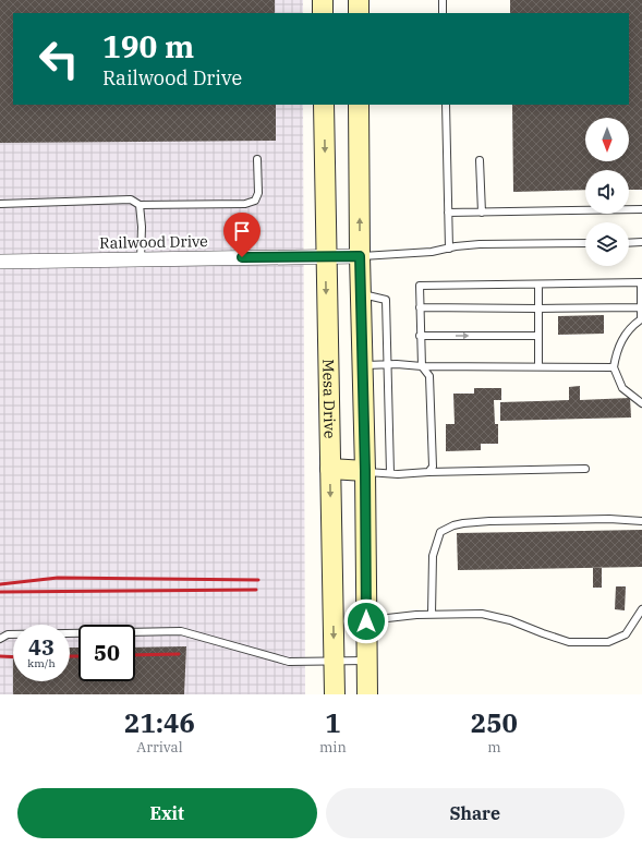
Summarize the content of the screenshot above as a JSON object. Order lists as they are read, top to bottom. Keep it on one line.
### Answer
{"streets":{"main road":["Mesa Drive"],"street":["Railwood Drive"]},"crossings":[["Railwood Drive","Mesa Drive"]],"north":"bottom","page":{"turn":["190 m","Railwood Drive"],"speed":"43 km/h","limit":"50","eta":["21:46","Arrival","1","min","250","m"],"buttons":["Exit","Share"]}}
